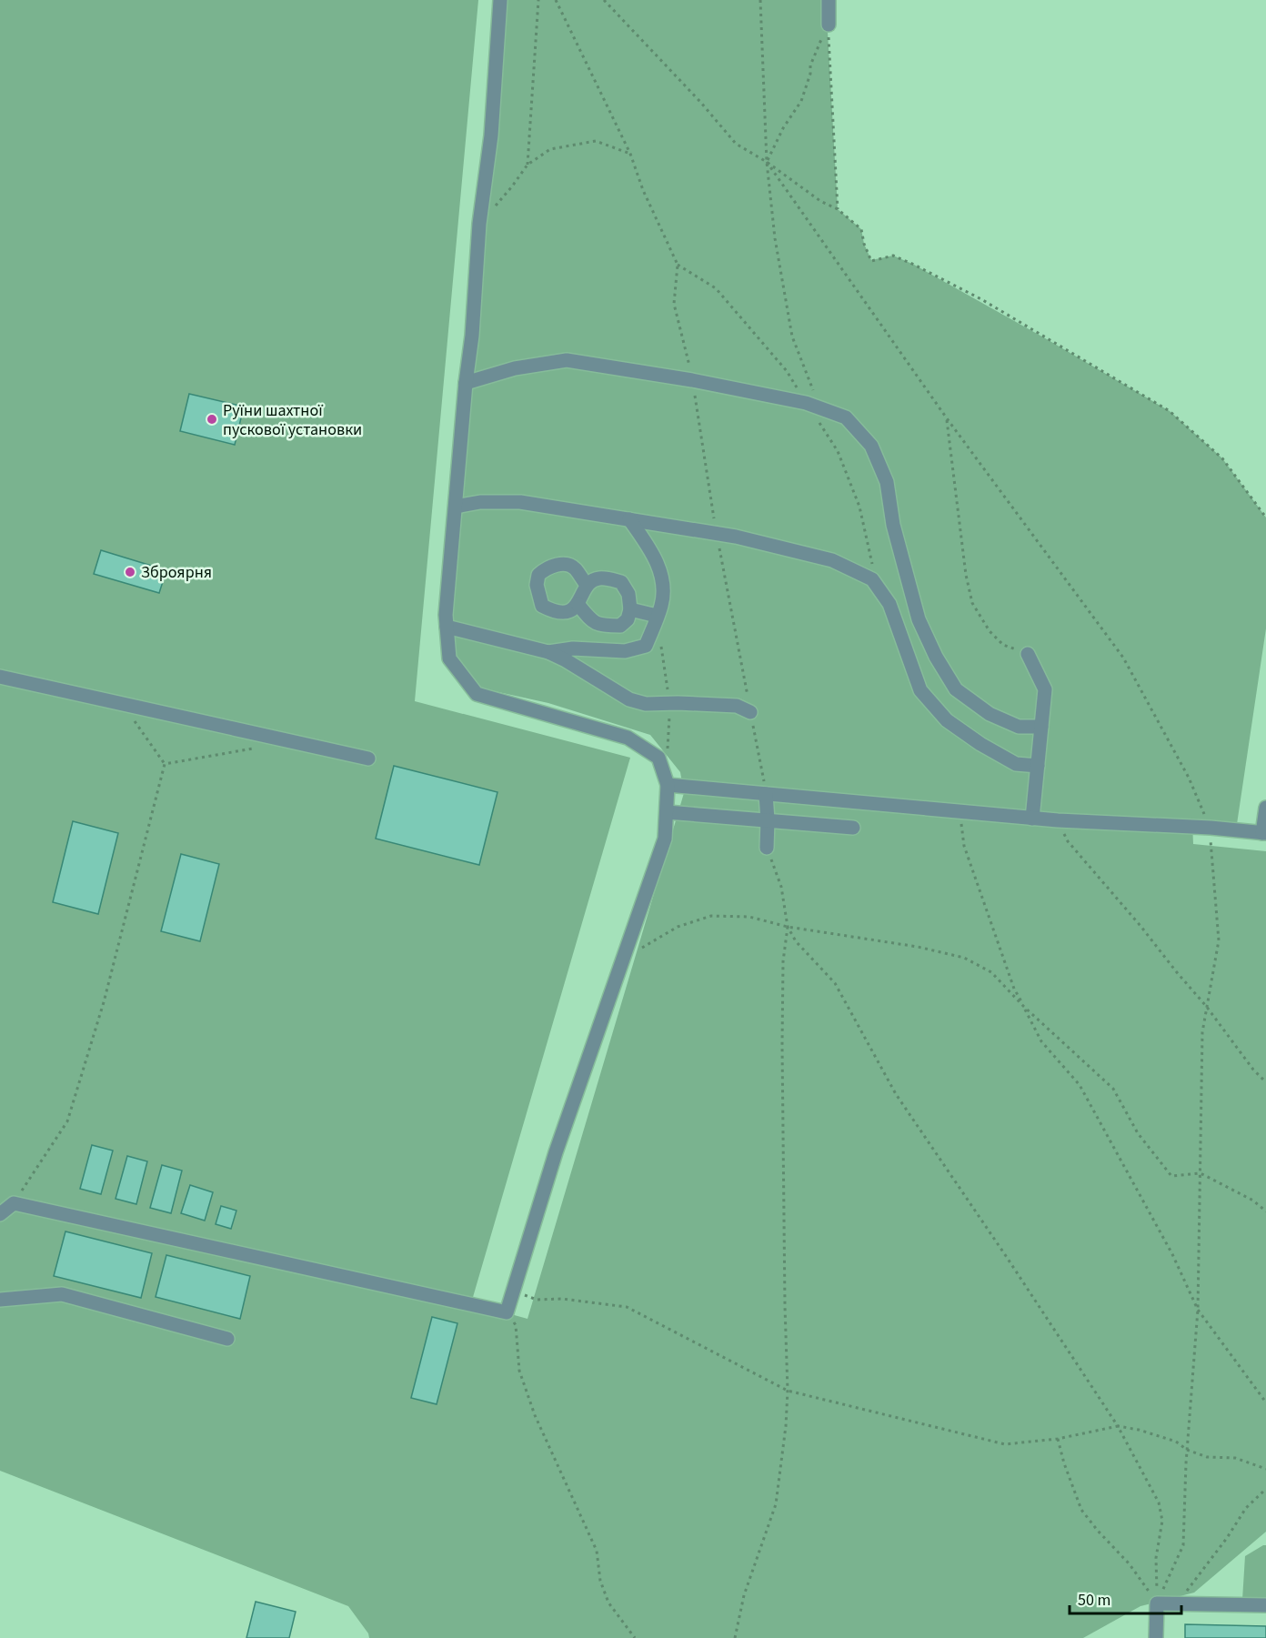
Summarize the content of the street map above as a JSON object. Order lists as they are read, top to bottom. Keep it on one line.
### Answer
{"places":["Руїни шахтної пускової установки","Зброярня"],"scale_bar":"50 m"}
